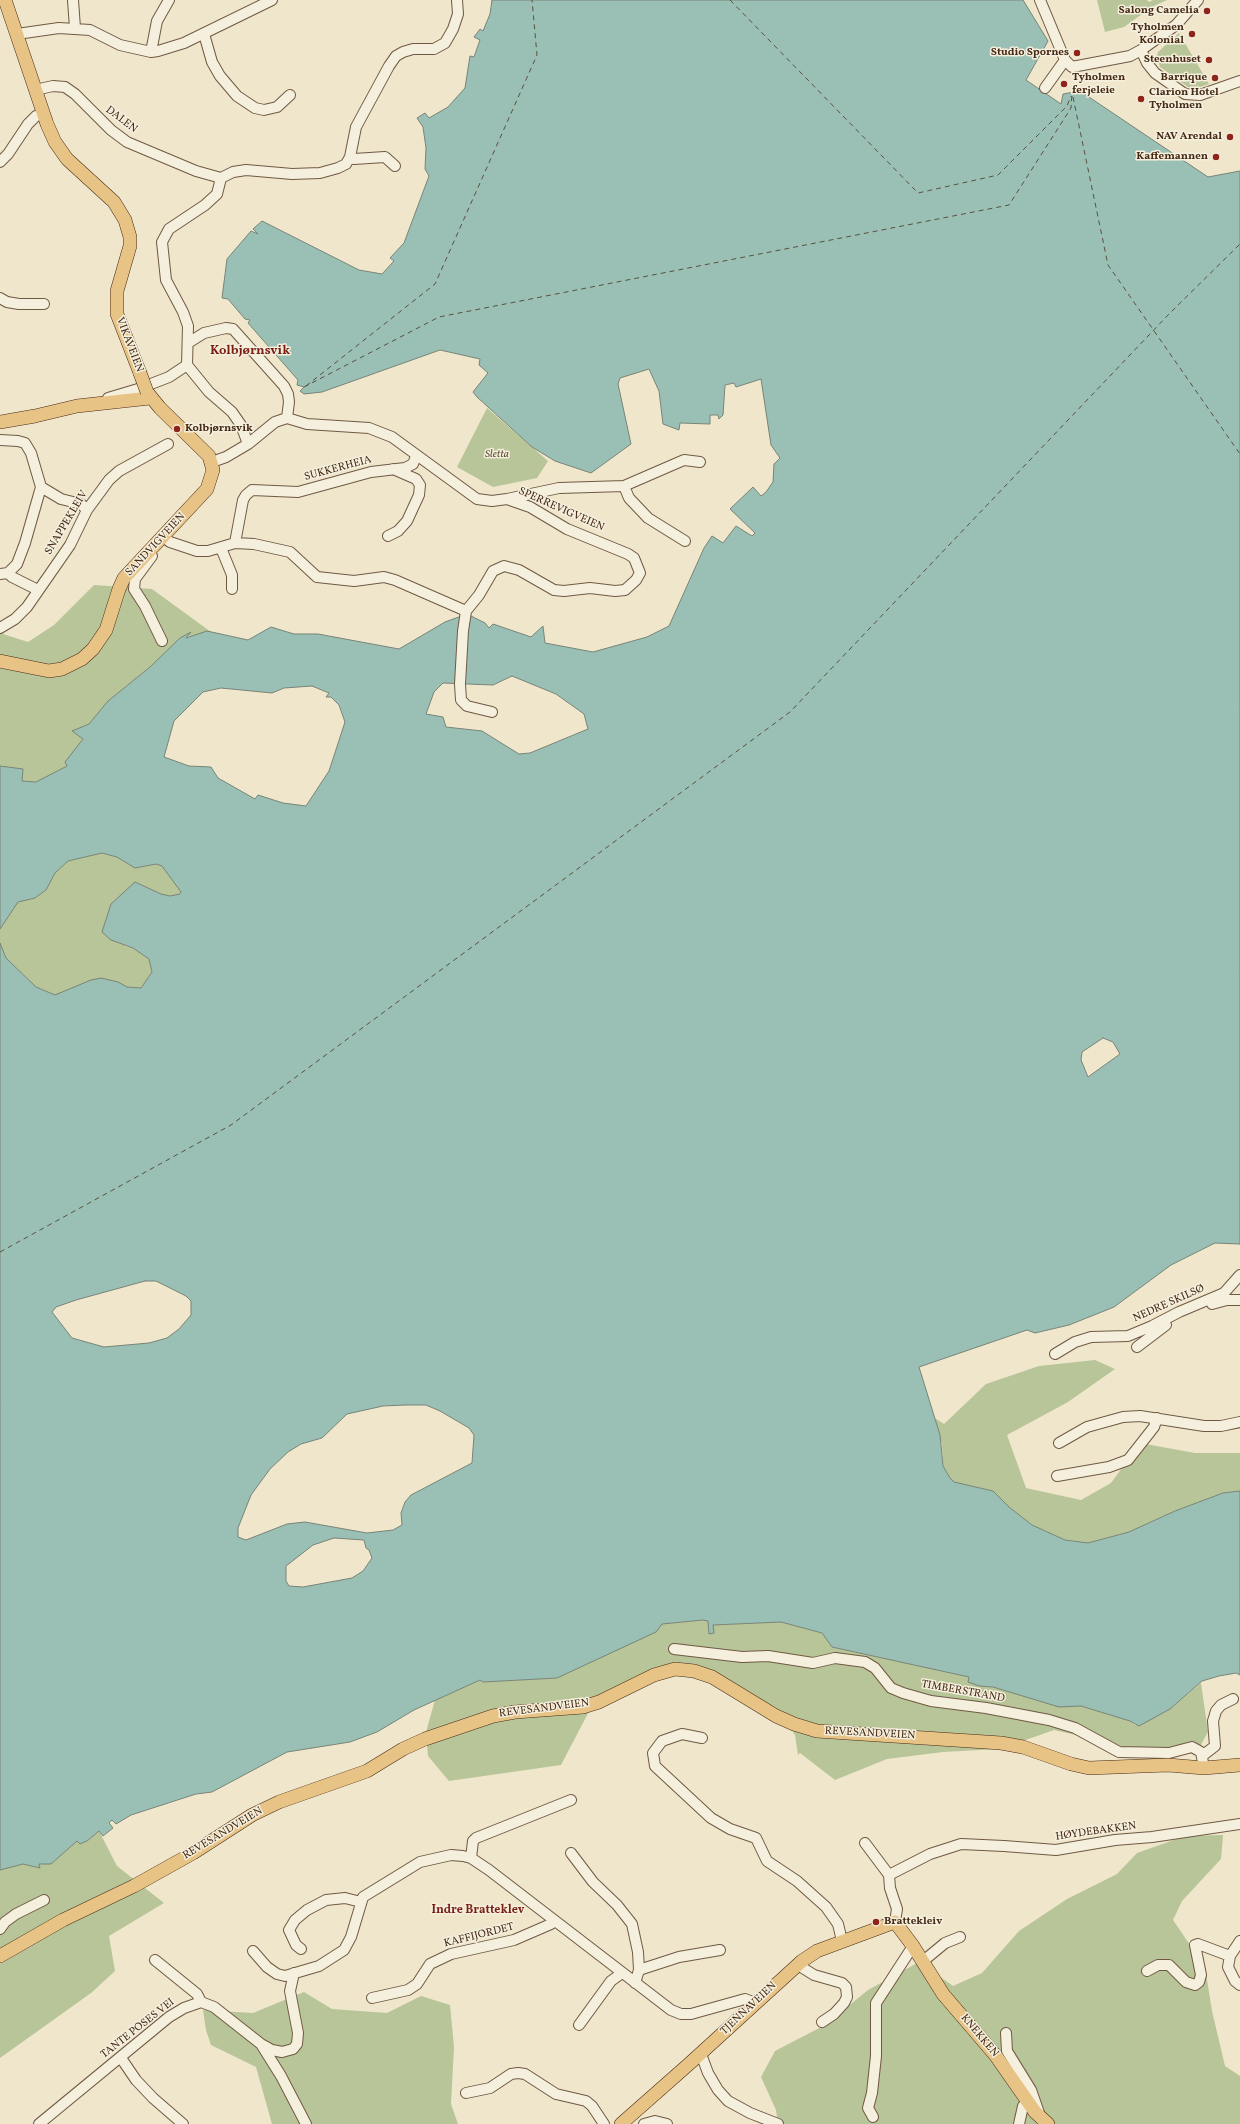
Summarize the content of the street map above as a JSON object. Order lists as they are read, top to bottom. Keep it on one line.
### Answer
{"streets":{"main road":["VIKAVEIEN","SANDVIGVEIEN","REVESANDVEIEN","TJENNAVEIEN","KNEKKEN"],"street":["DALEN","SUKKERHEIA","SPERREVIGVEIEN","SNAPPEKLEIV","NEDRE SKILSØ","TIMBERSTRAND","HØYDEBAKKEN","KAFFIJORDET","TANTE POSES VEI"]},"crossings":[["DALEN","VIKAVEIEN"],["VIKAVEIEN","SANDVIGVEIEN"],["SUKKERHEIA","SPERREVIGVEIEN"],["TIMBERSTRAND","REVESANDVEIEN"],["TJENNAVEIEN","KNEKKEN"]],"districts":["Kolbjørnsvik","Indre Bratteklev"],"parks":["Sletta"],"places":["Salong Camelia","Tyholmen Kolonial","Studio Spornes","Steenhuset","Barrique","Tyholmen ferjeleie","Clarion Hotel Tyholmen","NAV Arendal","Kaffemannen","Kolbjørnsvik","Brattekleiv"]}
